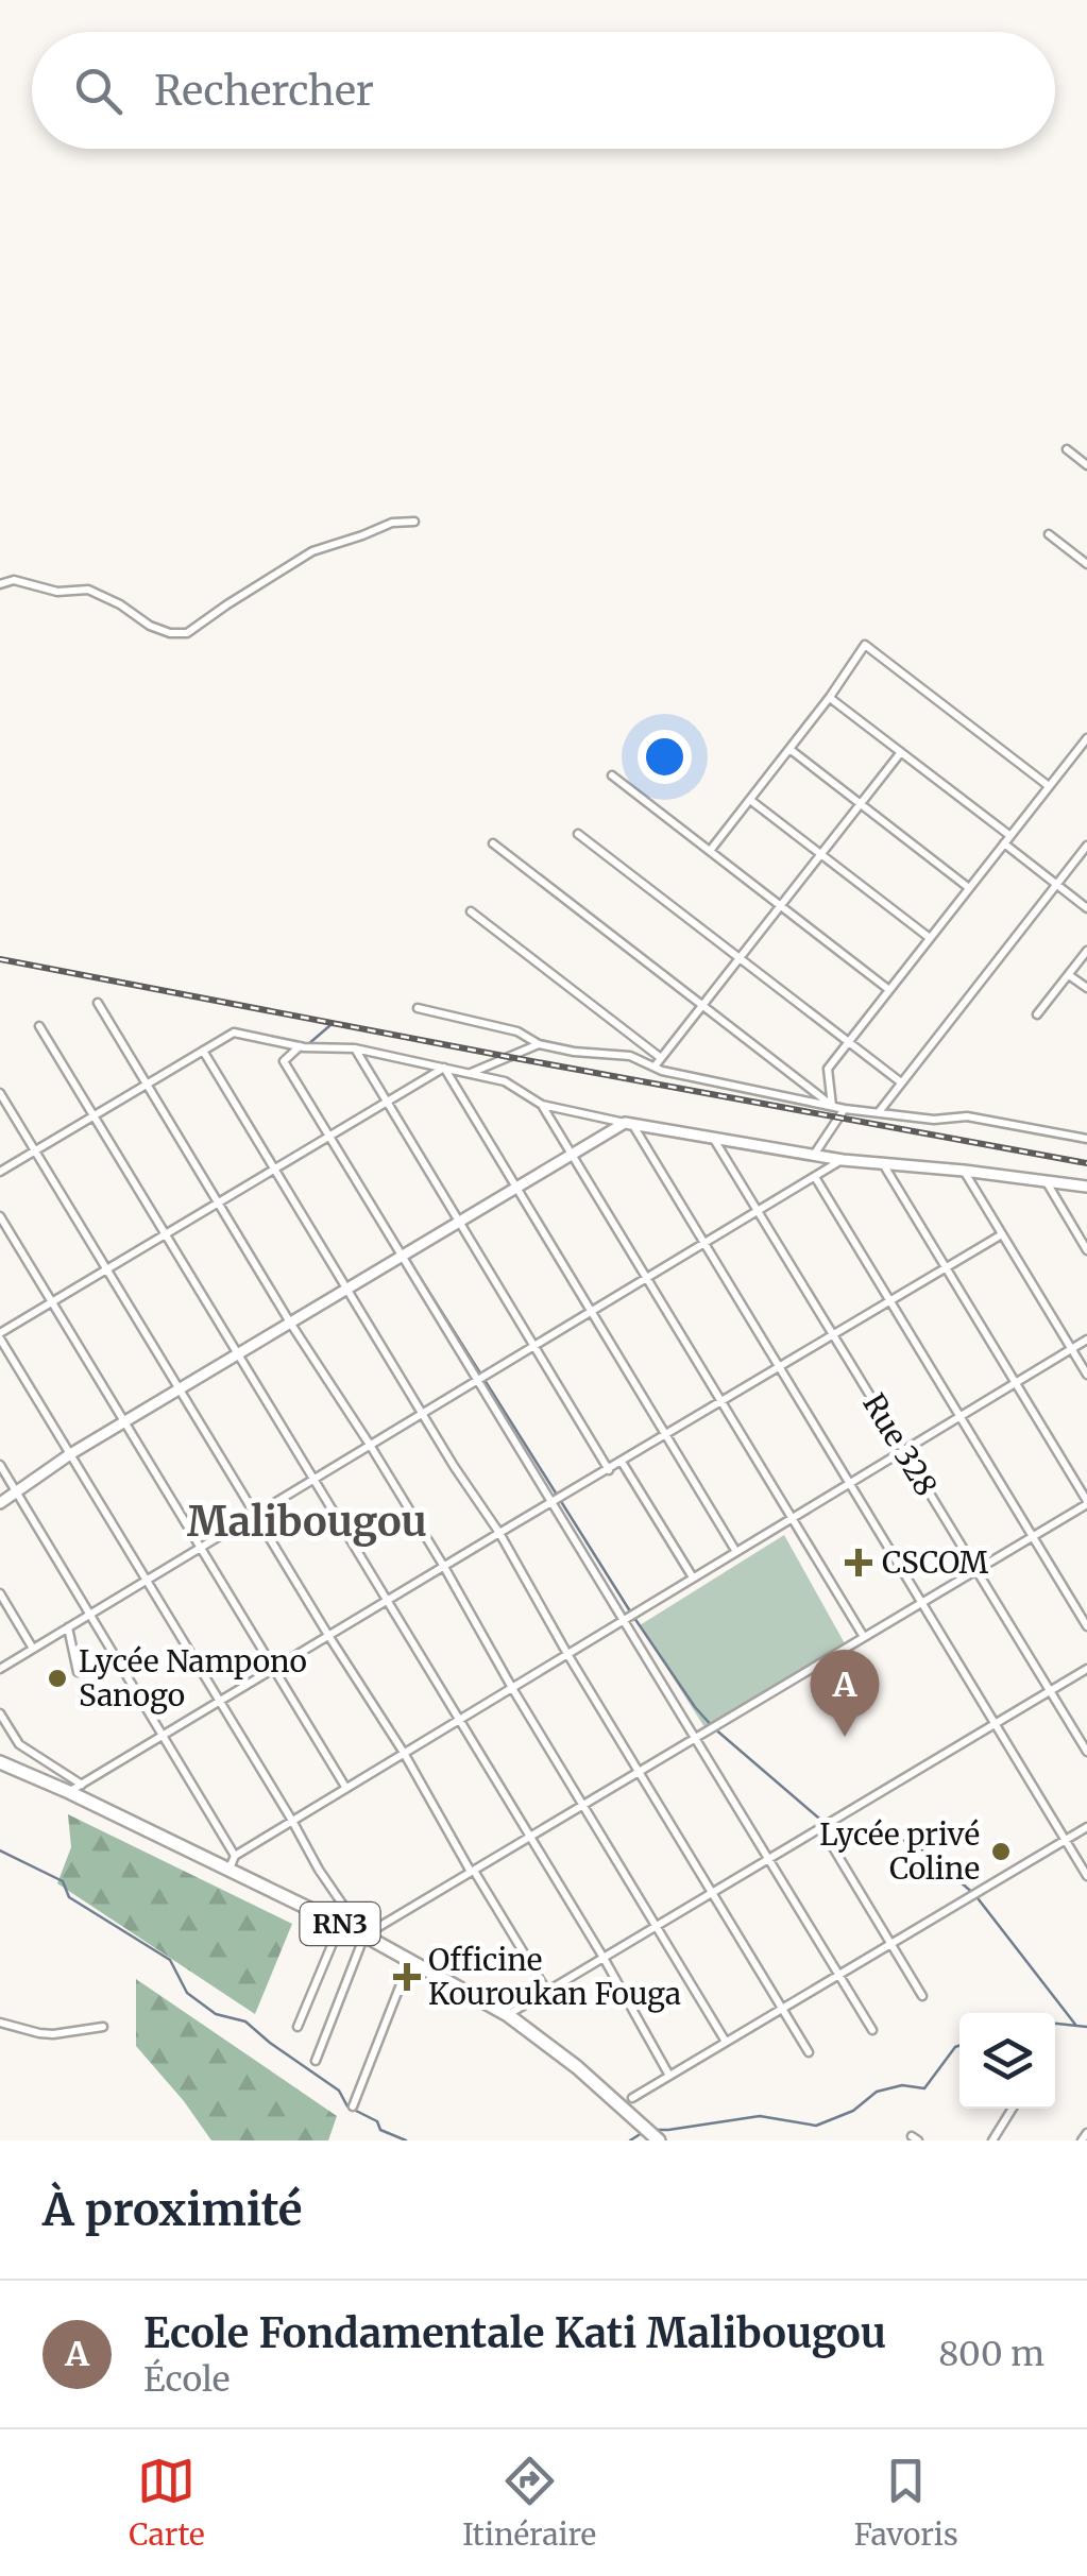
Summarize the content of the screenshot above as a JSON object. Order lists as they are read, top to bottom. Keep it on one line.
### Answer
{"streets":{"highway":["RN3"],"street":["Rue 328"]},"districts":["Malibougou"],"places":{"health":["CSCOM","Officine Kouroukan Fouga"],"other":["Lycée Nampono Sanogo","Lycée privé Coline"]},"page":{"search":"Rechercher","pins":"A","heading":"À proximité","list":[{"mark":"A","name":"Ecole Fondamentale Kati Malibougou","note":"École","value":"800 m"}],"nav":["Carte","Itinéraire","Favoris"]}}
